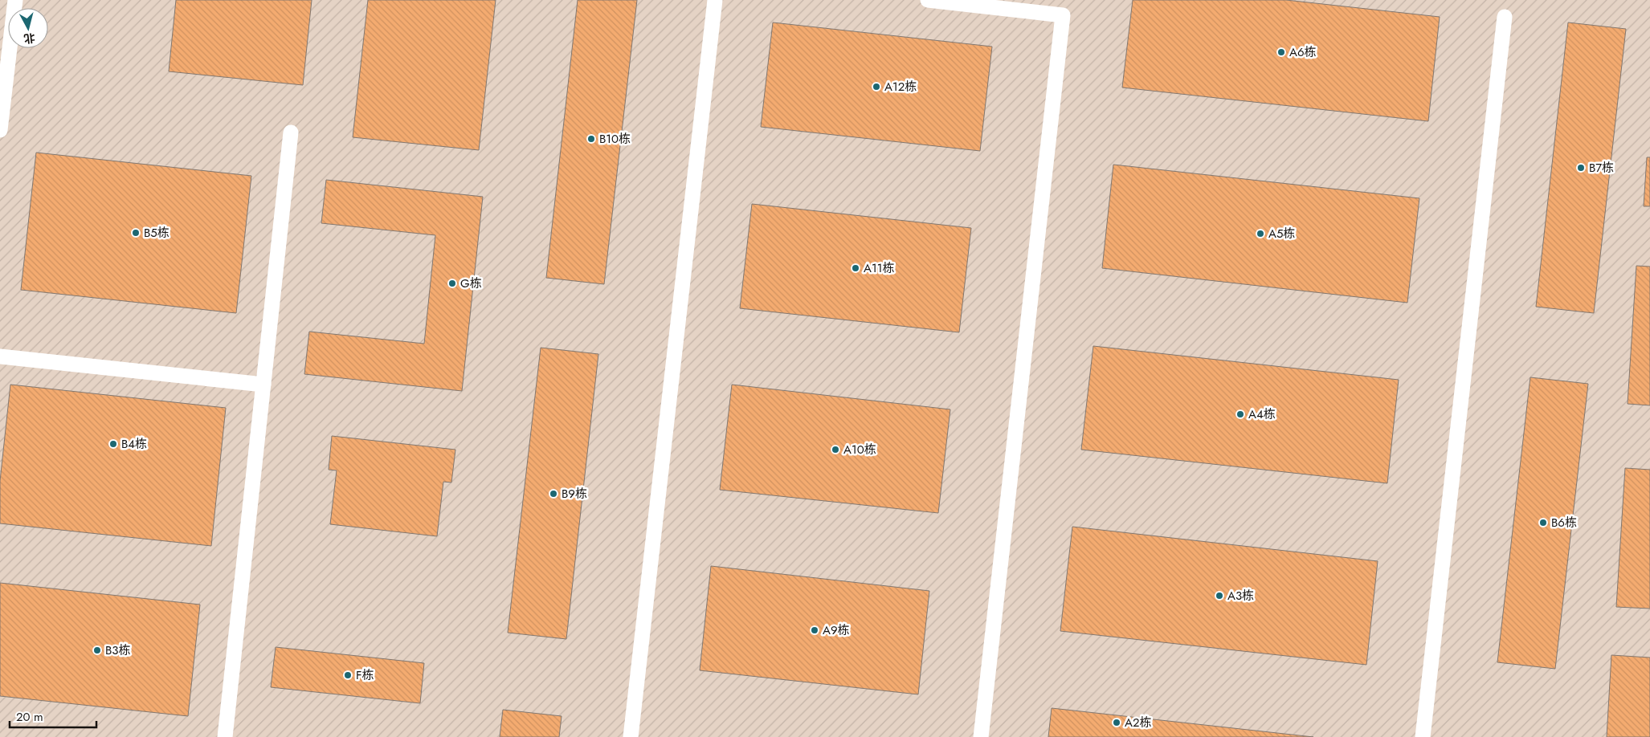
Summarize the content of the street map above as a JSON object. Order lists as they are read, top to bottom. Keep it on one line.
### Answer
{"places":["A6栋","A12栋","B10栋","B7栋","B5栋","A5栋","A11栋","G栋","A4栋","B4栋","A10栋","B9栋","B6栋","A3栋","A9栋","B3栋","F栋","A2栋"],"scale_bar":"20 m","north":"bottom"}
